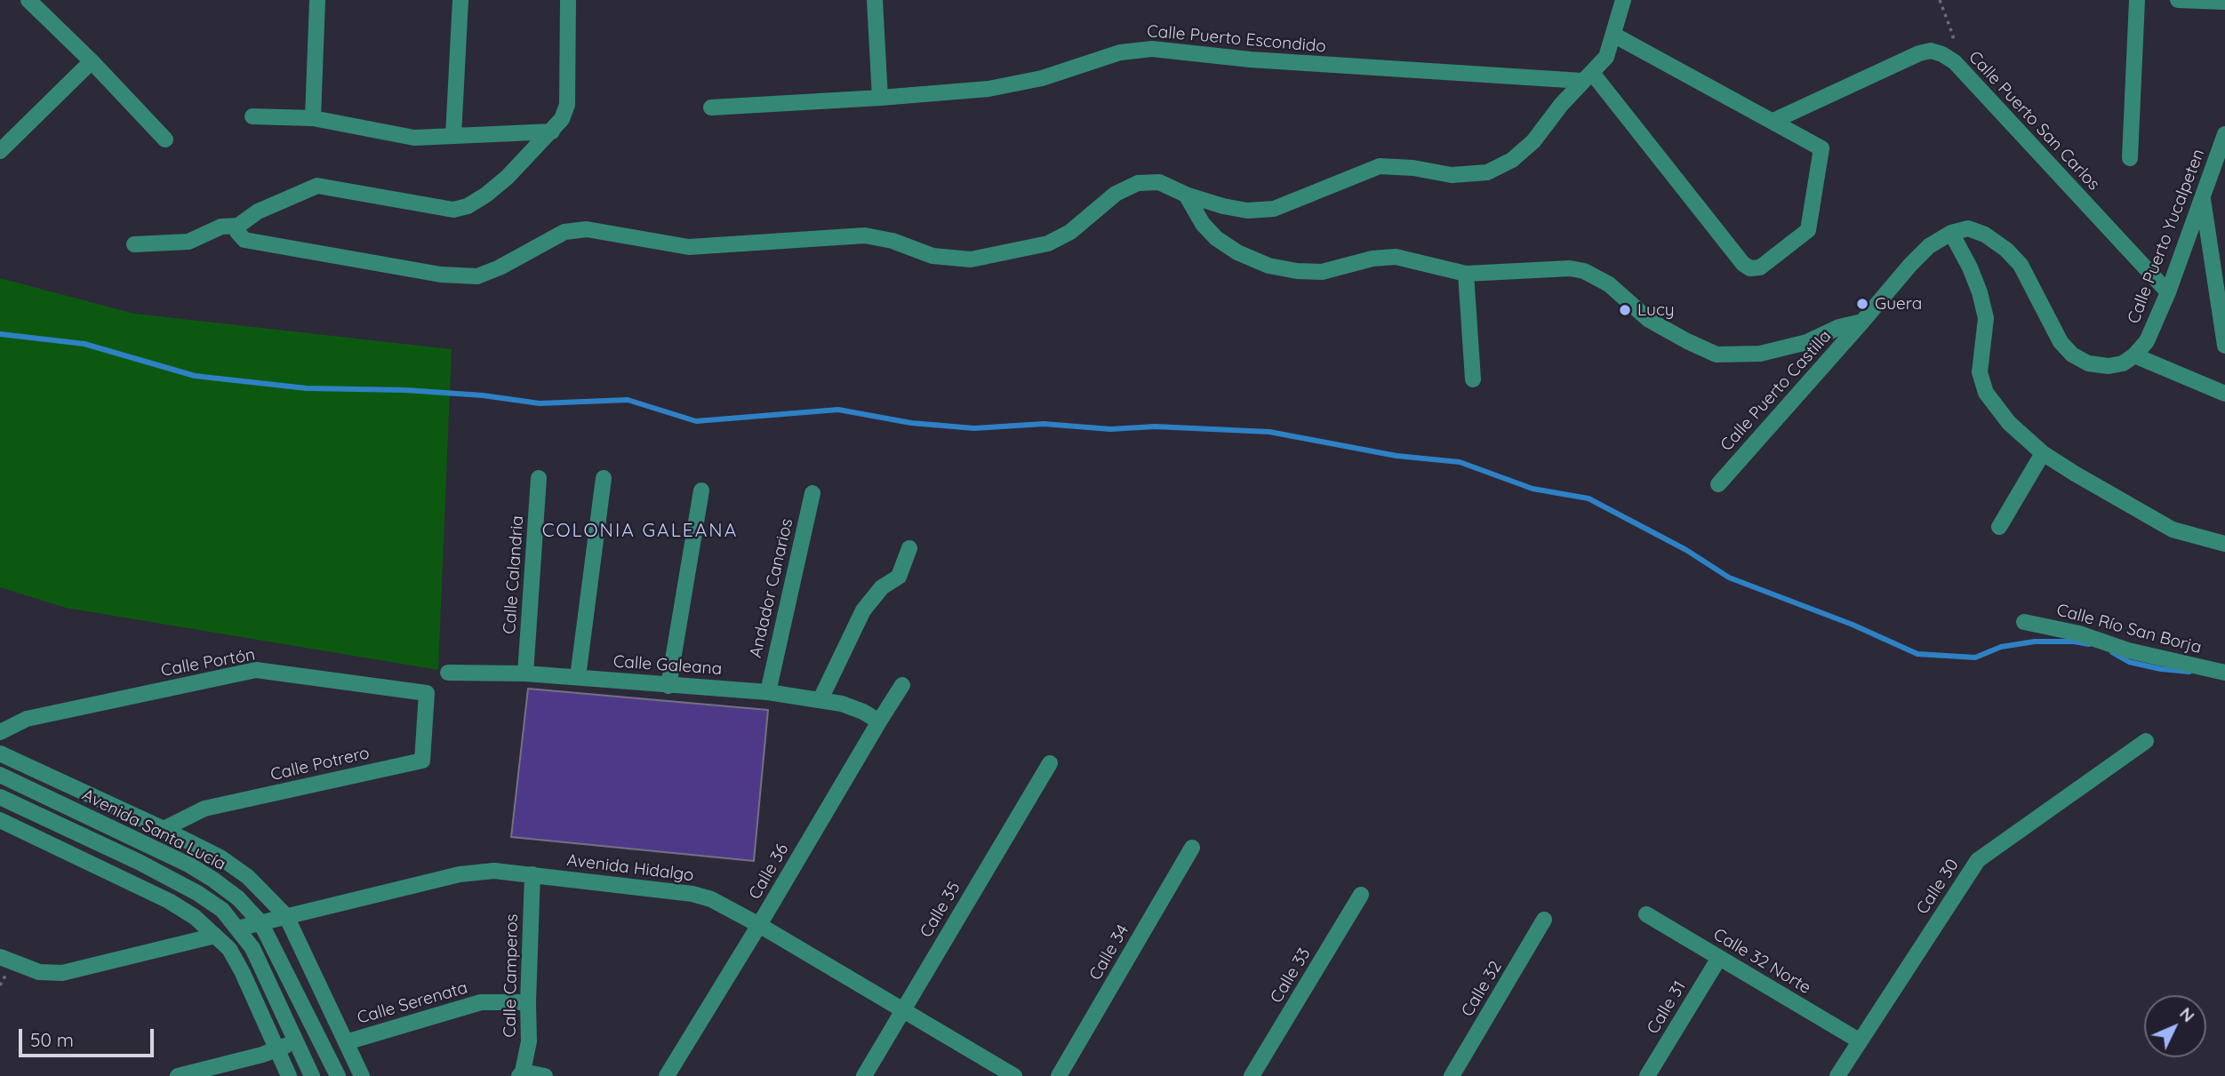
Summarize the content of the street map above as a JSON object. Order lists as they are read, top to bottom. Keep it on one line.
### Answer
{"streets":{"street":["Calle Puerto Escondido","Calle Puerto San Carlos","Calle Puerto Yucalpeten","Calle Puerto Castilla","Calle Calandria","Andador Canarios","Calle Río San Borja","Calle Portón","Calle Galeana","Calle Potrero","Avenida Santa Lucía","Avenida Hidalgo","Calle 36","Calle 30","Calle 35","Calle 34","Calle 32 Norte","Calle Camperos","Calle 33","Calle 32","Calle Serenata","Calle 31"]},"crossings":[["Calle Puerto San Carlos","Calle Puerto Yucalpeten"],["Calle Calandria","Calle Galeana"],["Andador Canarios","Calle Galeana"],["Calle Portón","Calle Potrero"],["Calle Galeana","Calle 36"],["Calle Potrero","Avenida Santa Lucía"],["Avenida Santa Lucía","Avenida Hidalgo"],["Avenida Santa Lucía","Calle Serenata"],["Avenida Hidalgo","Calle 36"],["Avenida Hidalgo","Calle 35"],["Avenida Hidalgo","Calle Camperos"],["Calle 30","Calle 32 Norte"],["Calle 32 Norte","Calle 31"],["Calle Camperos","Calle Serenata"]],"districts":["COLONIA GALEANA"],"places":["Guera","Lucy"],"scale_bar":"50 m","north":"top right"}
